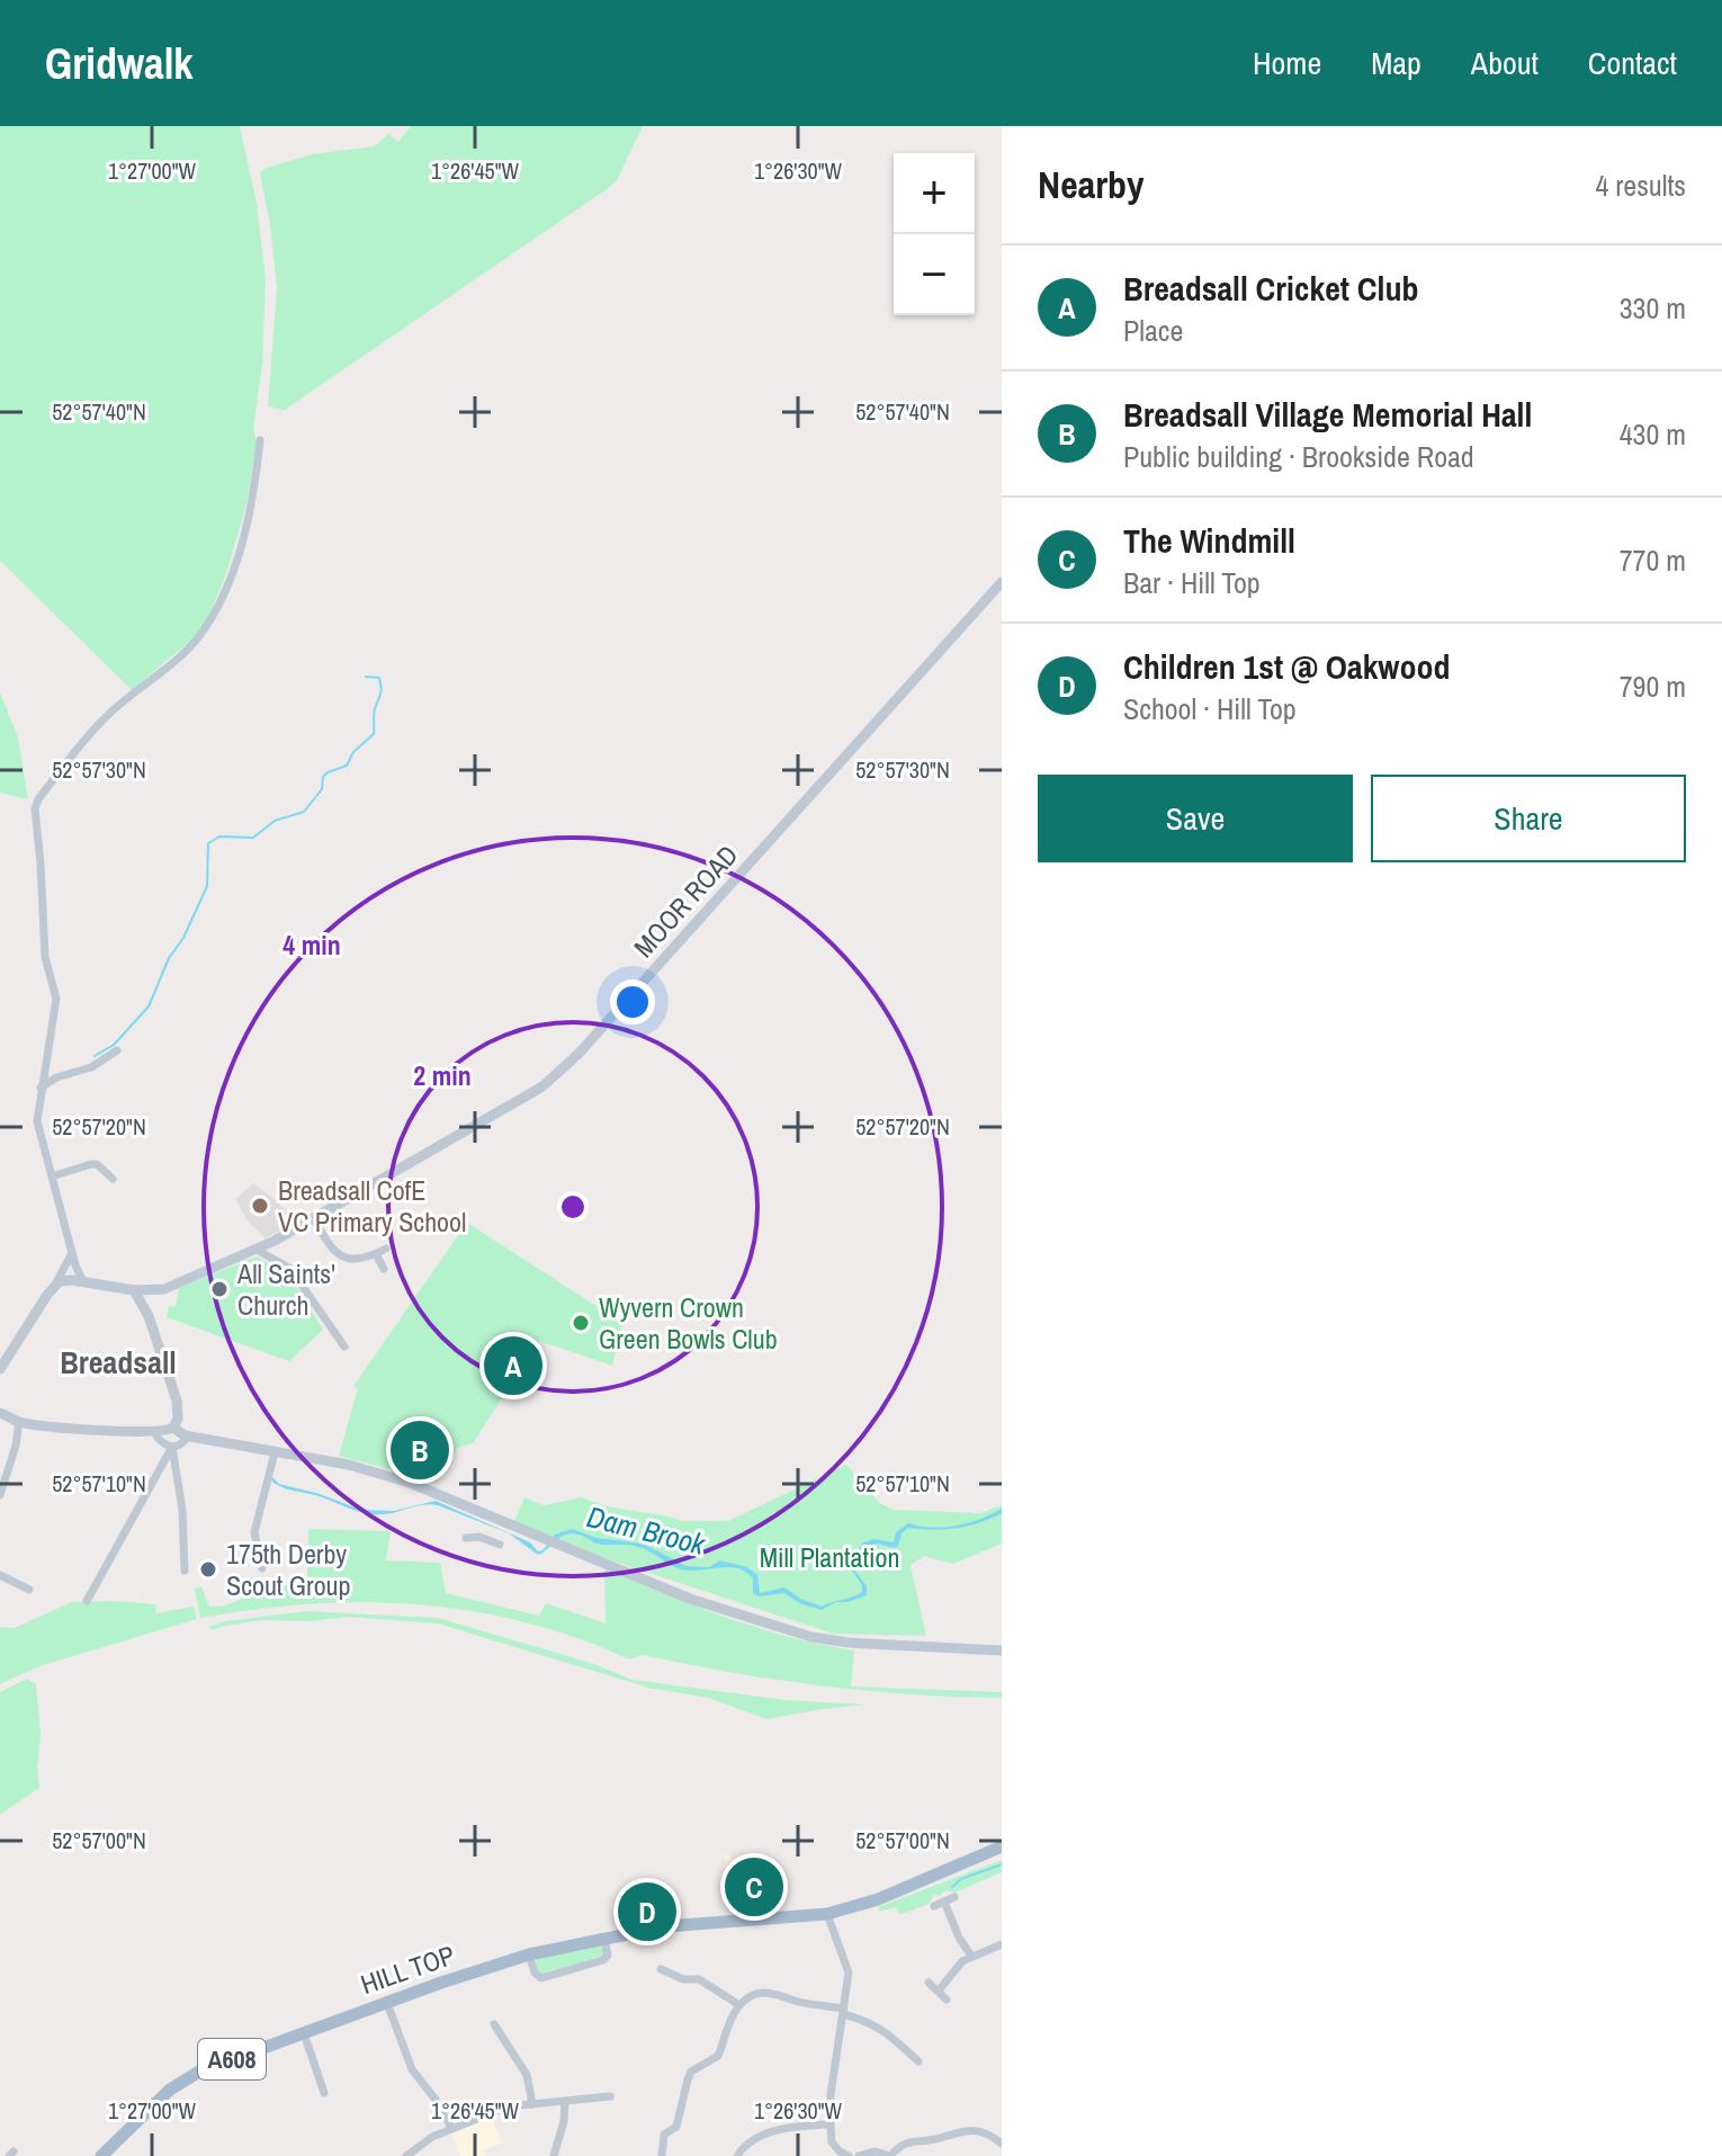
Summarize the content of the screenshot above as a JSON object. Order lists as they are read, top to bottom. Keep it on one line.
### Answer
{"streets":{"main road":["HILL TOP","A608"],"street":["MOOR ROAD"]},"districts":["Breadsall"],"water":["Dam Brook"],"parks":["Mill Plantation"],"places":["Breadsall CofE VC Primary School","All Saints' Church","Wyvern Crown Green Bowls Club","175th Derby Scout Group"],"page":{"header":"Gridwalk","nav":["Home","Map","About","Contact"],"heading":["Nearby","4 results"],"map_buttons":["+","−"],"list":[{"mark":"A","name":"Breadsall Cricket Club","note":"Place","value":"330 m"},{"mark":"B","name":"Breadsall Village Memorial Hall","note":"Public building · Brookside Road","value":"430 m"},{"mark":"C","name":"The Windmill","note":"Bar · Hill Top","value":"770 m"},{"mark":"D","name":"Children 1st @ Oakwood","note":"School · Hill Top","value":"790 m"}],"buttons":["Save","Share"],"pins":["A","B","C","D"]},"coordinates":["1°27'00\"W","1°26'45\"W","1°26'30\"W","52°57'40\"N","52°57'30\"N","52°57'20\"N","52°57'10\"N","52°57'00\"N"],"rings":["4 min","2 min"]}
